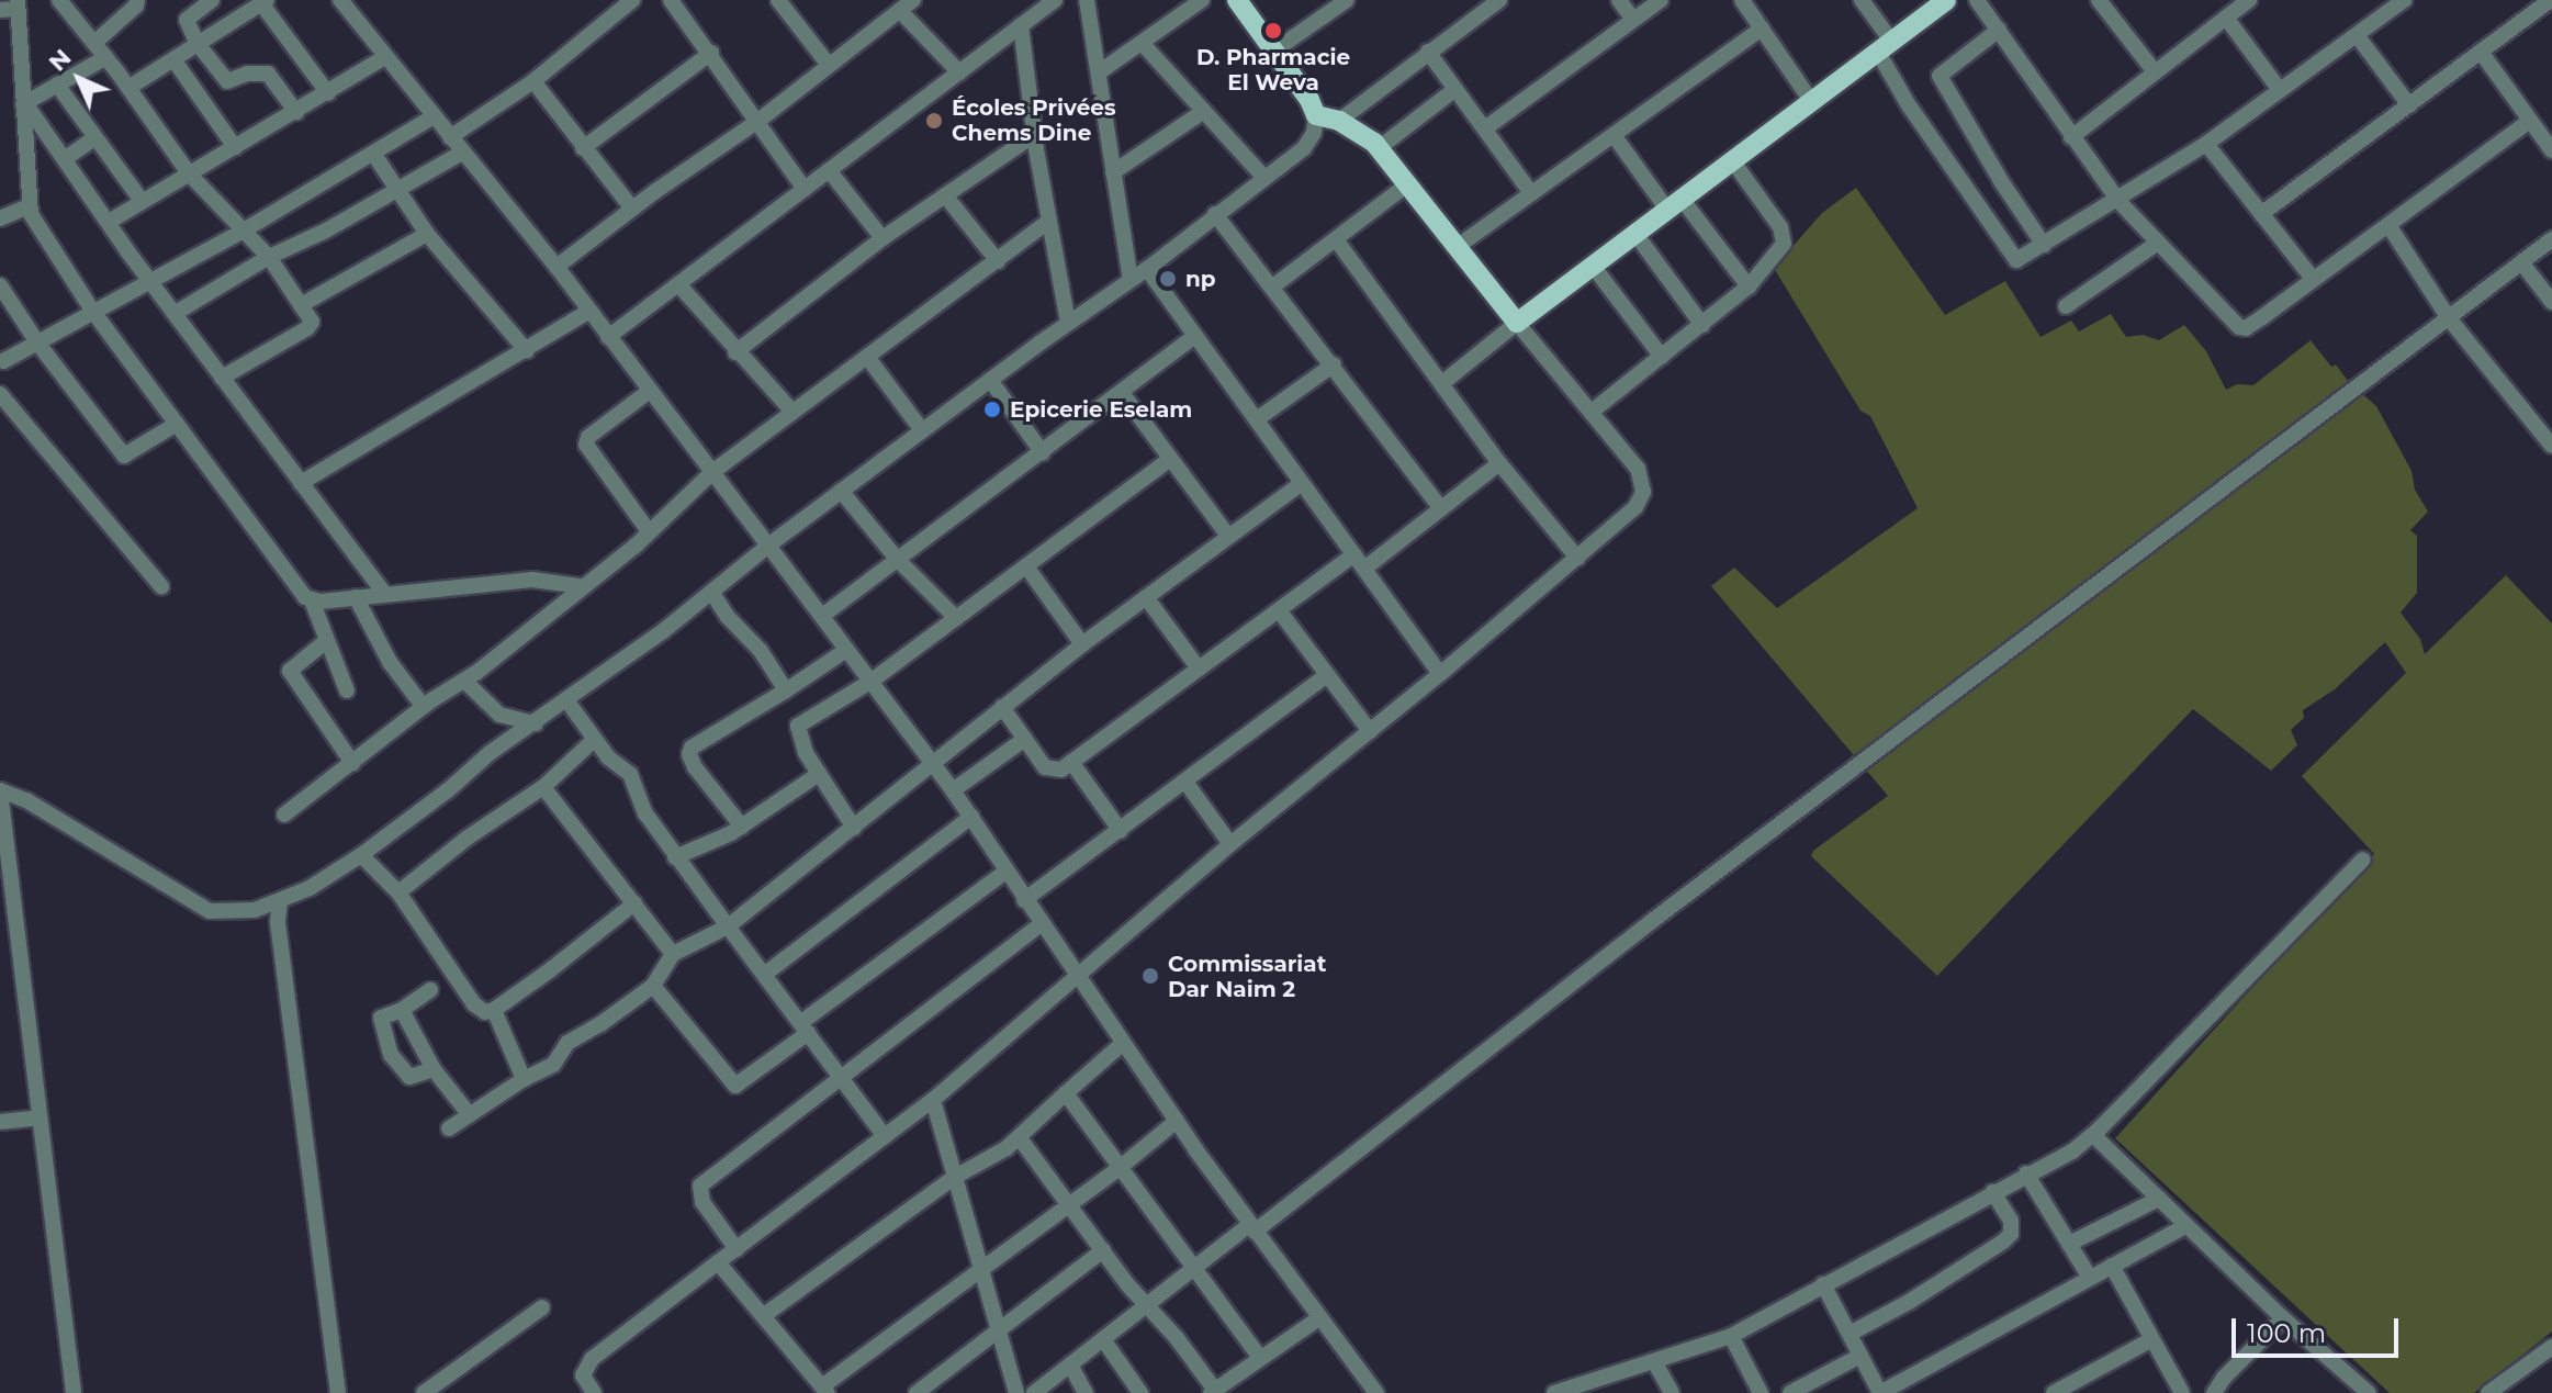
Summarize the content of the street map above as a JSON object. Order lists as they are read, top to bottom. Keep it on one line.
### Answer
{"places":["D. Pharmacie El Weva","Écoles Privées Chems Dine","np","Epicerie Eselam","Commissariat Dar Naim 2"],"scale_bar":"100 m","north":"top left"}
